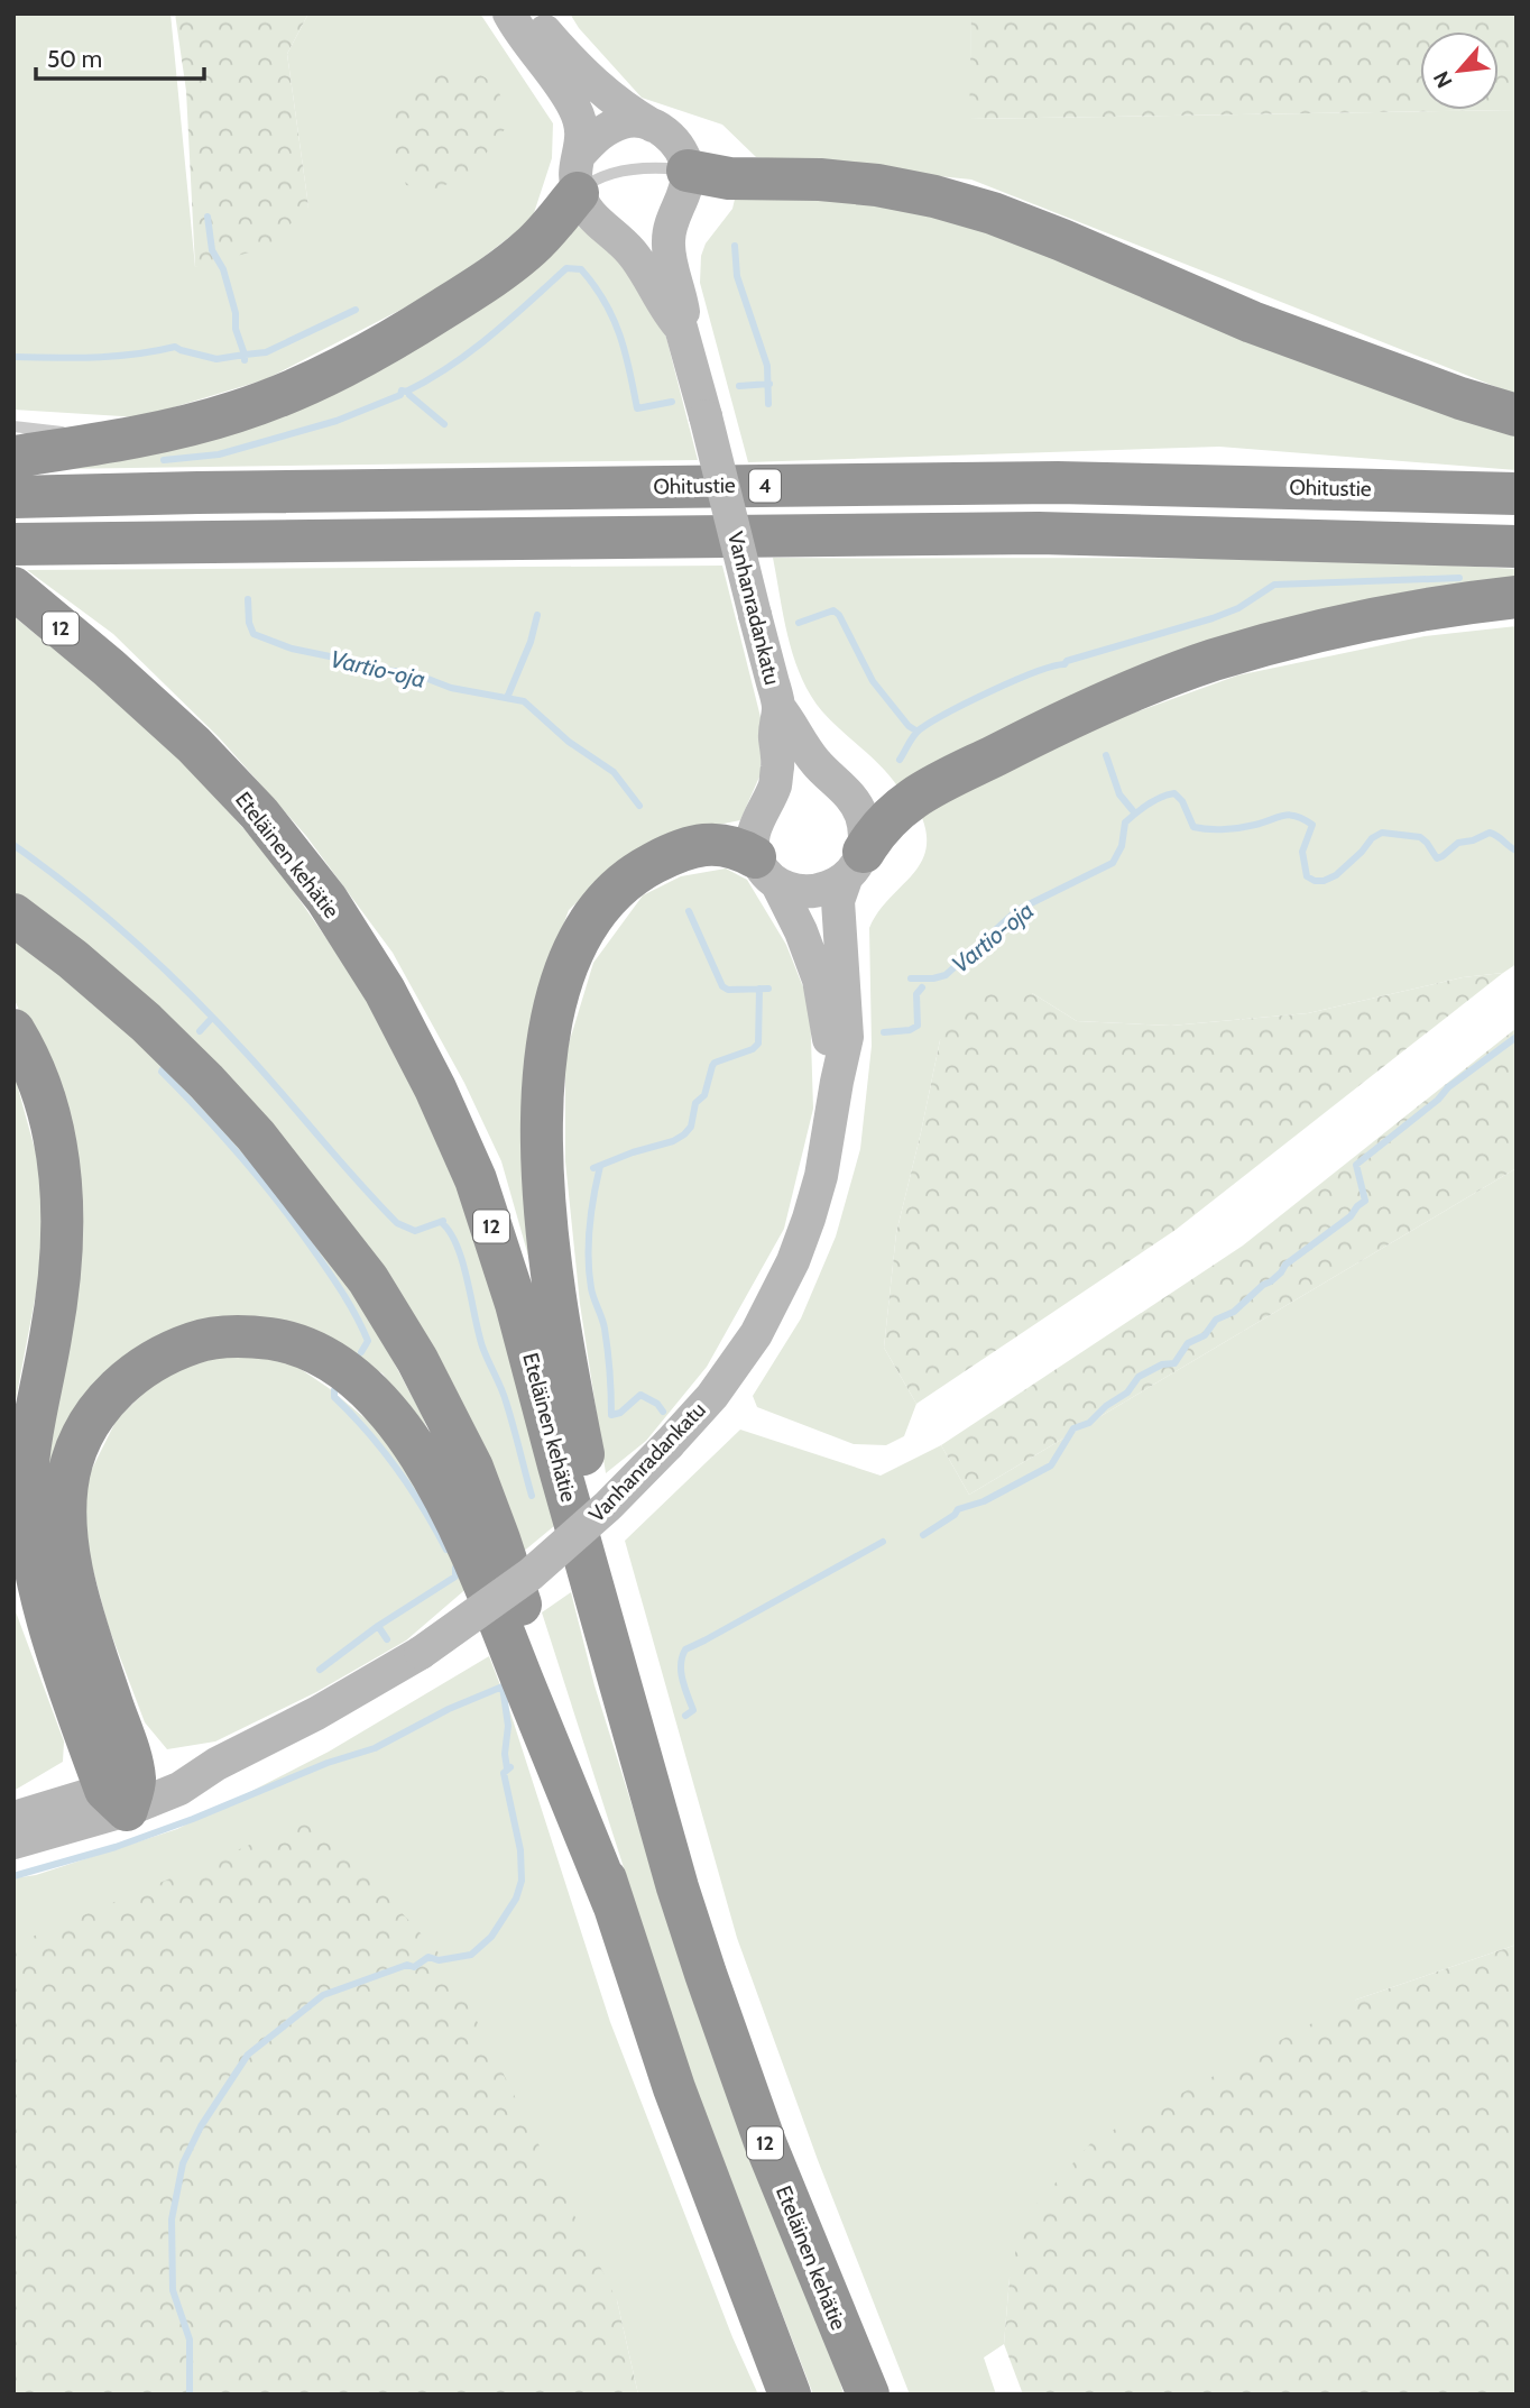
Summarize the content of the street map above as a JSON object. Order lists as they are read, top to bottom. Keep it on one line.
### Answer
{"streets":{"highway":["Ohitustie","4","12","Eteläinen kehätie"],"street":["Vanhanradankatu"]},"water":["Vartio-oja"],"scale_bar":"50 m","north":"bottom left"}
